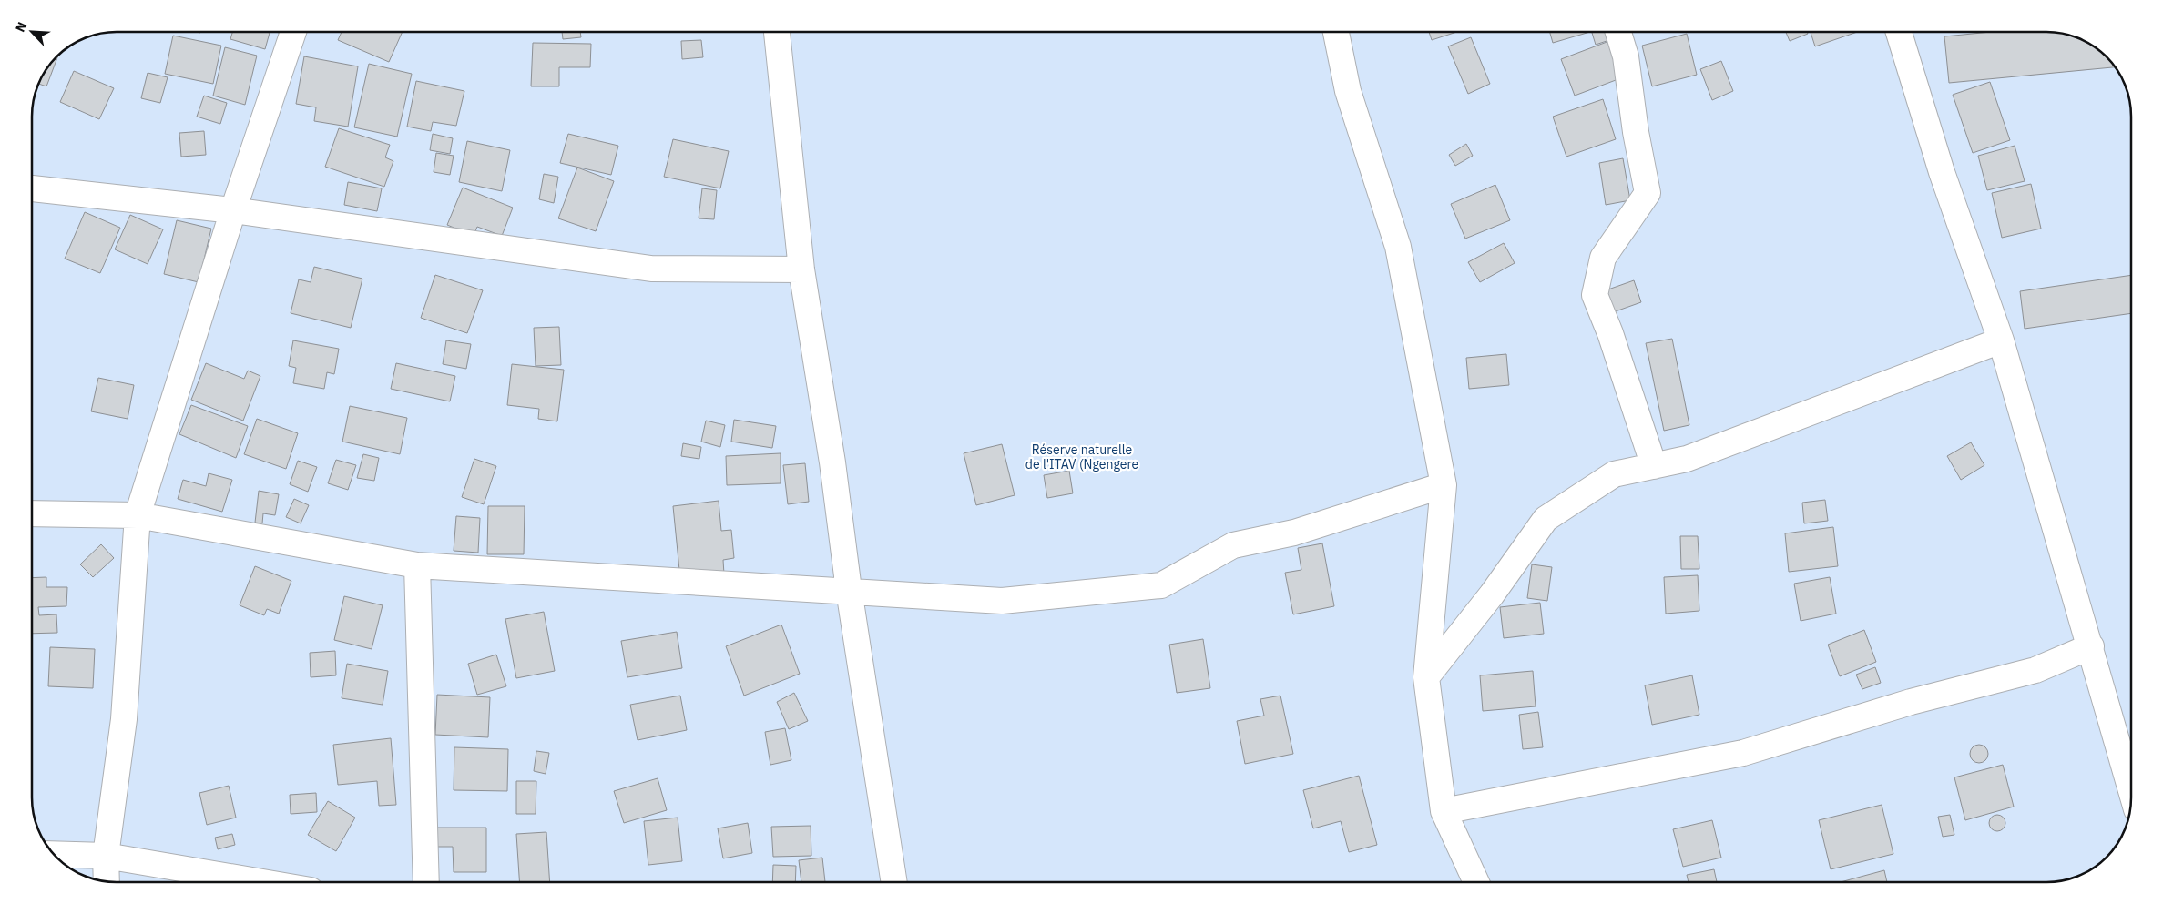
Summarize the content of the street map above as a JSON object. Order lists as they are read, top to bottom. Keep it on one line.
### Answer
{"parks":["Réserve naturelle de l'ITAV (Ngengere"],"north":"top left"}
